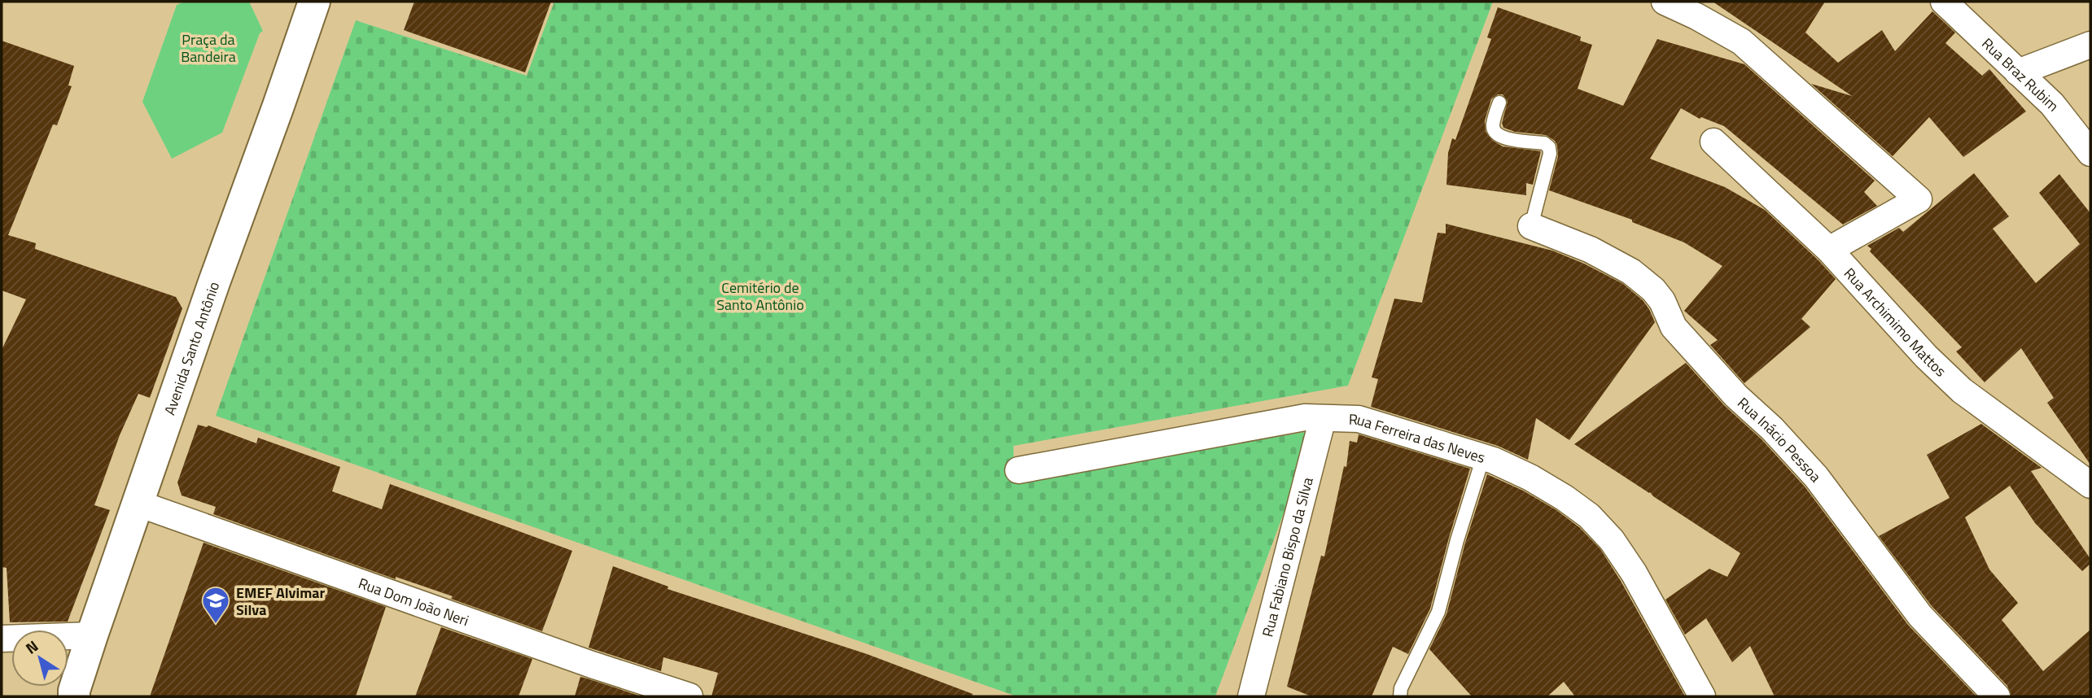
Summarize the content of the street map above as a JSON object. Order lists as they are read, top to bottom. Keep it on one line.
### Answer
{"streets":{"street":["Rua Braz Rubim","Rua Archimimo Mattos","Avenida Santo Antônio","Rua Ferreira das Neves","Rua Inácio Pessoa","Rua Fabiano Bispo da Silva","Rua Dom João Neri"]},"crossings":[["Avenida Santo Antônio","Rua Dom João Neri"],["Rua Ferreira das Neves","Rua Fabiano Bispo da Silva"]],"parks":["Praça da Bandeira","Cemitério de Santo Antônio"],"places":{"school or university":["EMEF Alvimar Silva"]},"north":"top left"}
